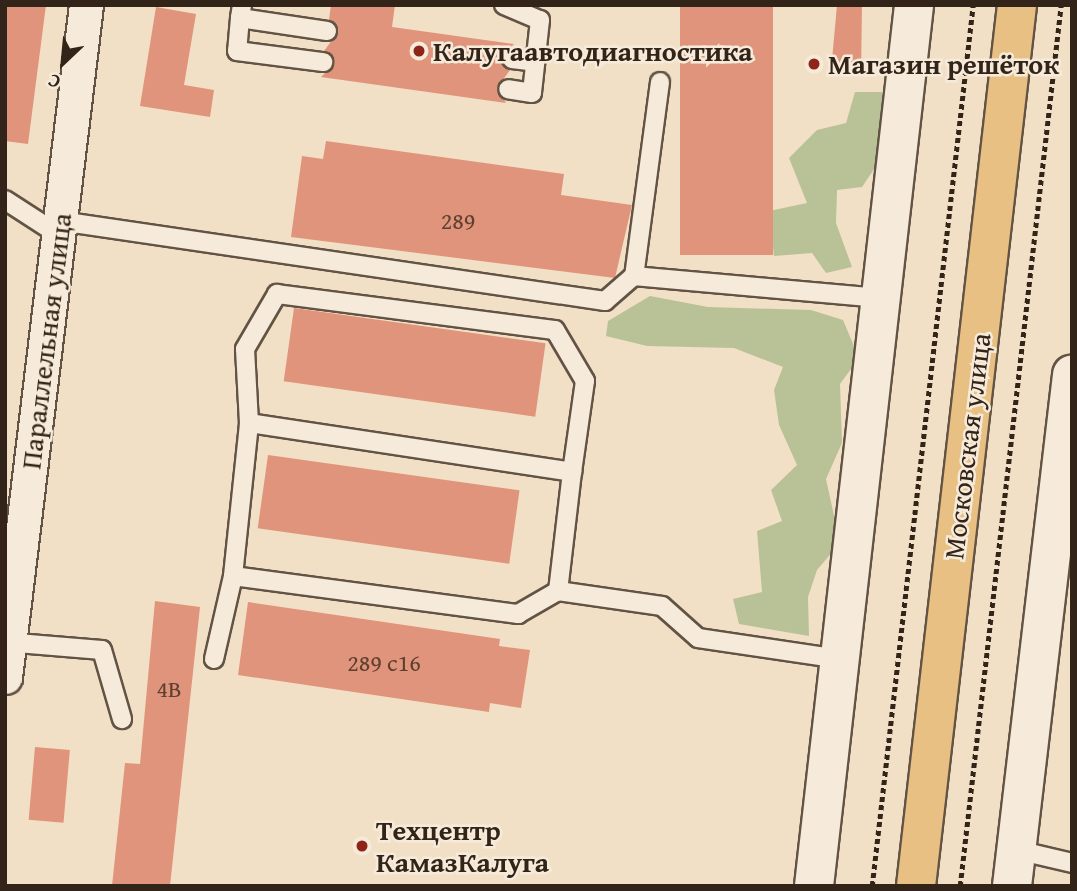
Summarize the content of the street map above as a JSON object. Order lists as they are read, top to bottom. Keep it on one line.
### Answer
{"streets":{"main road":["Московская улица"],"street":["Параллельная улица"]},"places":["Калугаавтодиагностика","Магазин решёток","Техцентр КамазКалуга"],"house_numbers":["289","289 с16","4В"],"north":"bottom left"}
